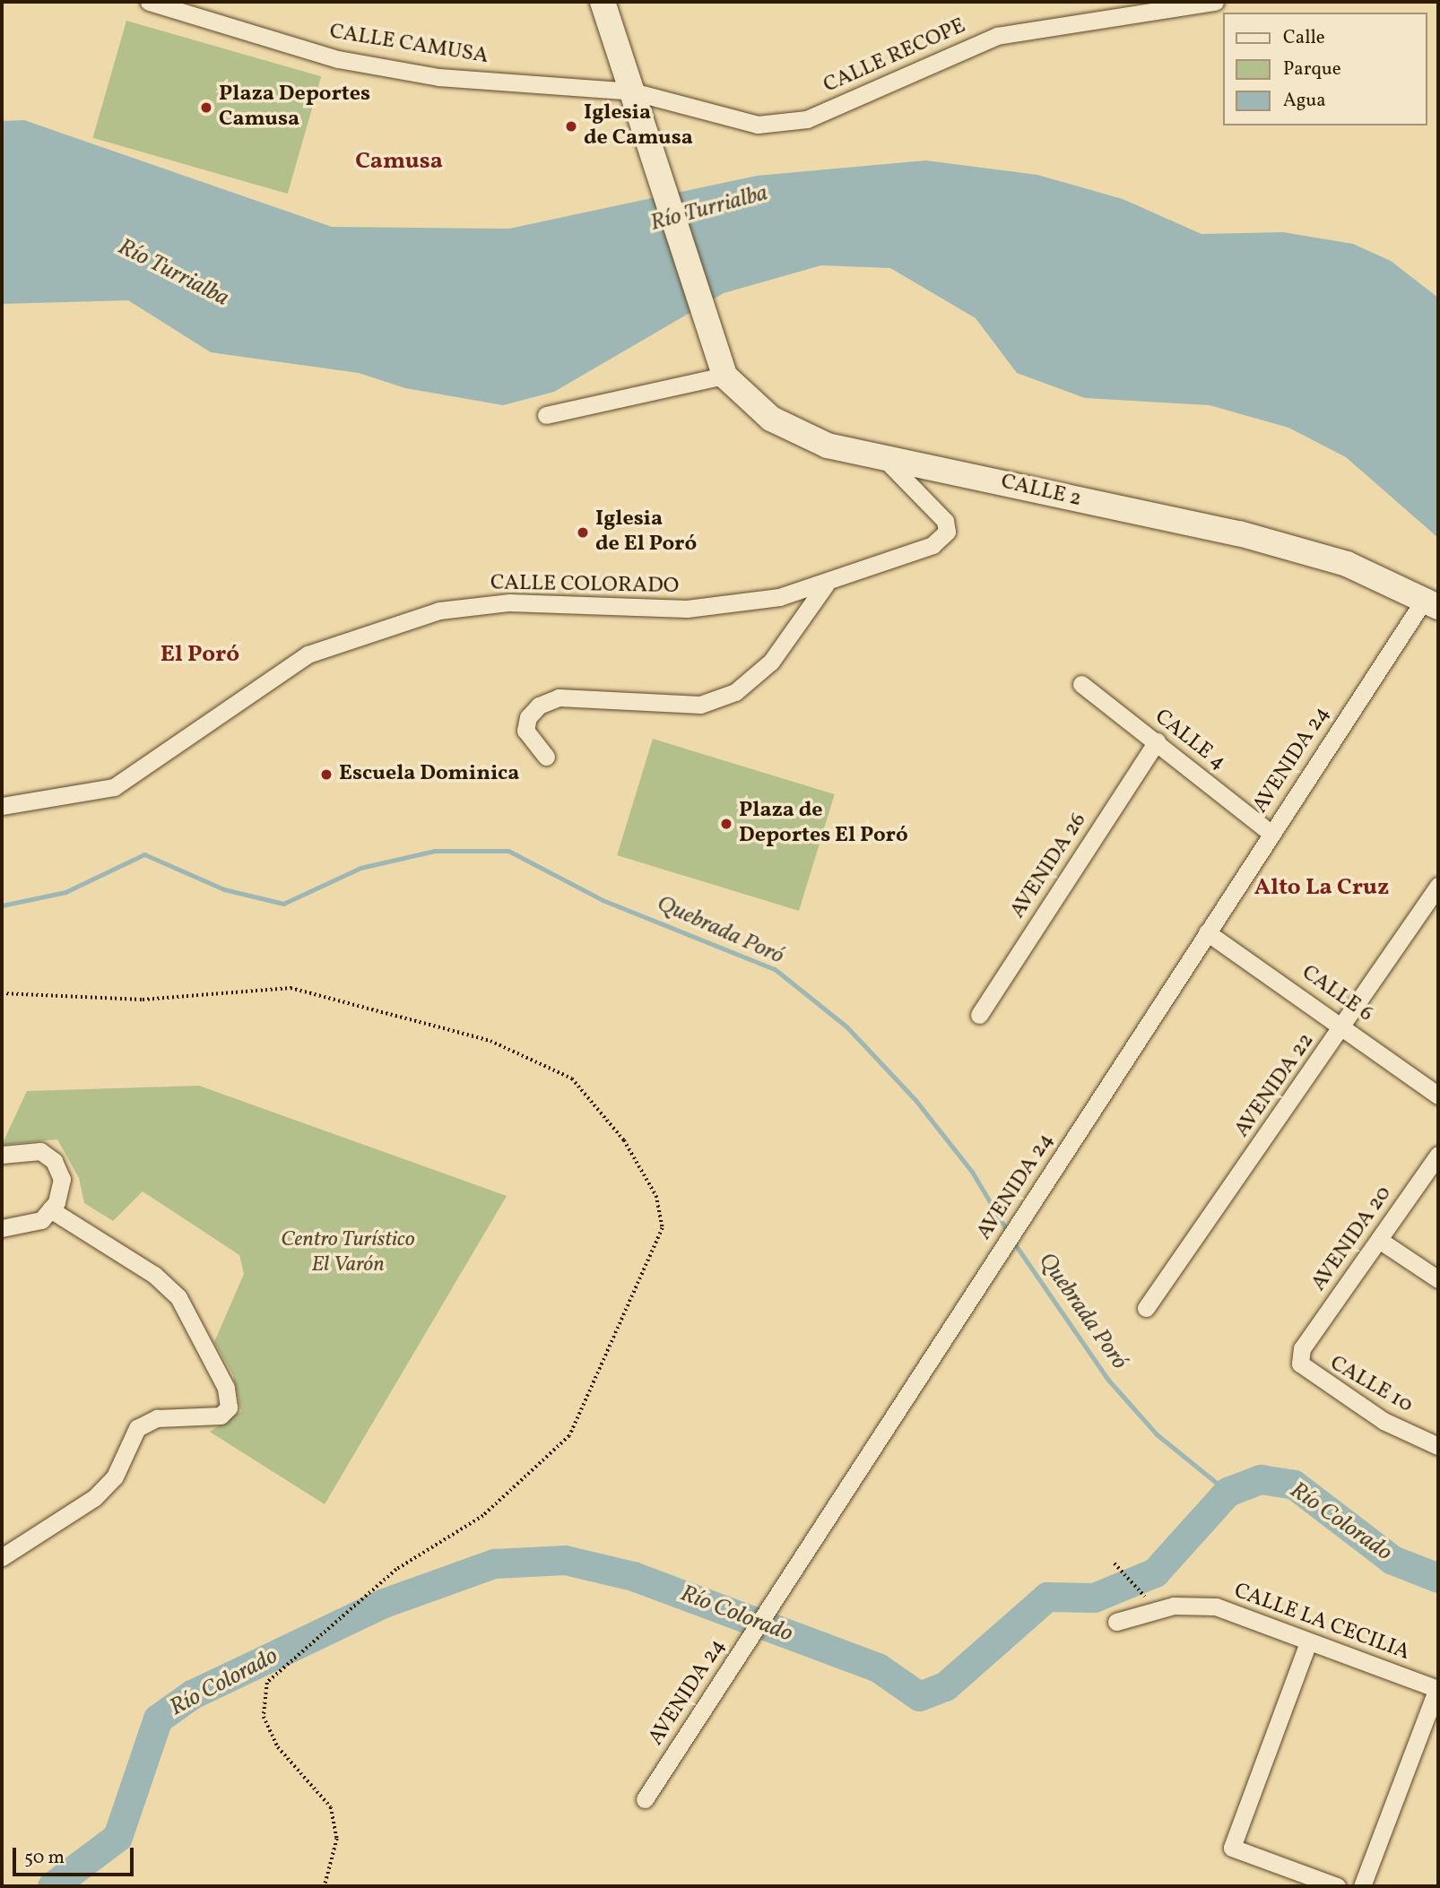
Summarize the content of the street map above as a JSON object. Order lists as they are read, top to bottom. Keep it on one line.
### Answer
{"streets":{"main road":["CALLE 2"],"street":["CALLE CAMUSA","CALLE RECOPE","CALLE COLORADO","CALLE 4","AVENIDA 24","AVENIDA 26","CALLE 6","AVENIDA 22","AVENIDA 20","CALLE 10","CALLE LA CECILIA"]},"crossings":[["CALLE CAMUSA","CALLE RECOPE"],["CALLE CAMUSA","CALLE 2"],["CALLE RECOPE","CALLE 2"],["CALLE 2","CALLE COLORADO"],["CALLE 2","AVENIDA 24"],["CALLE 4","AVENIDA 24"],["CALLE 4","AVENIDA 26"],["AVENIDA 24","CALLE 6"],["CALLE 6","AVENIDA 22"],["AVENIDA 20","CALLE 10"]],"districts":["Camusa","El Poró","Alto La Cruz"],"water":["Río Turrialba","Quebrada Poró","Río Colorado"],"parks":["Centro Turístico El Varón"],"places":["Plaza Deportes Camusa","Iglesia de Camusa","Iglesia de El Poró","Escuela Dominica","Plaza de Deportes El Poró"],"legend":["Calle","Parque","Agua"],"scale_bar":"50 m"}
